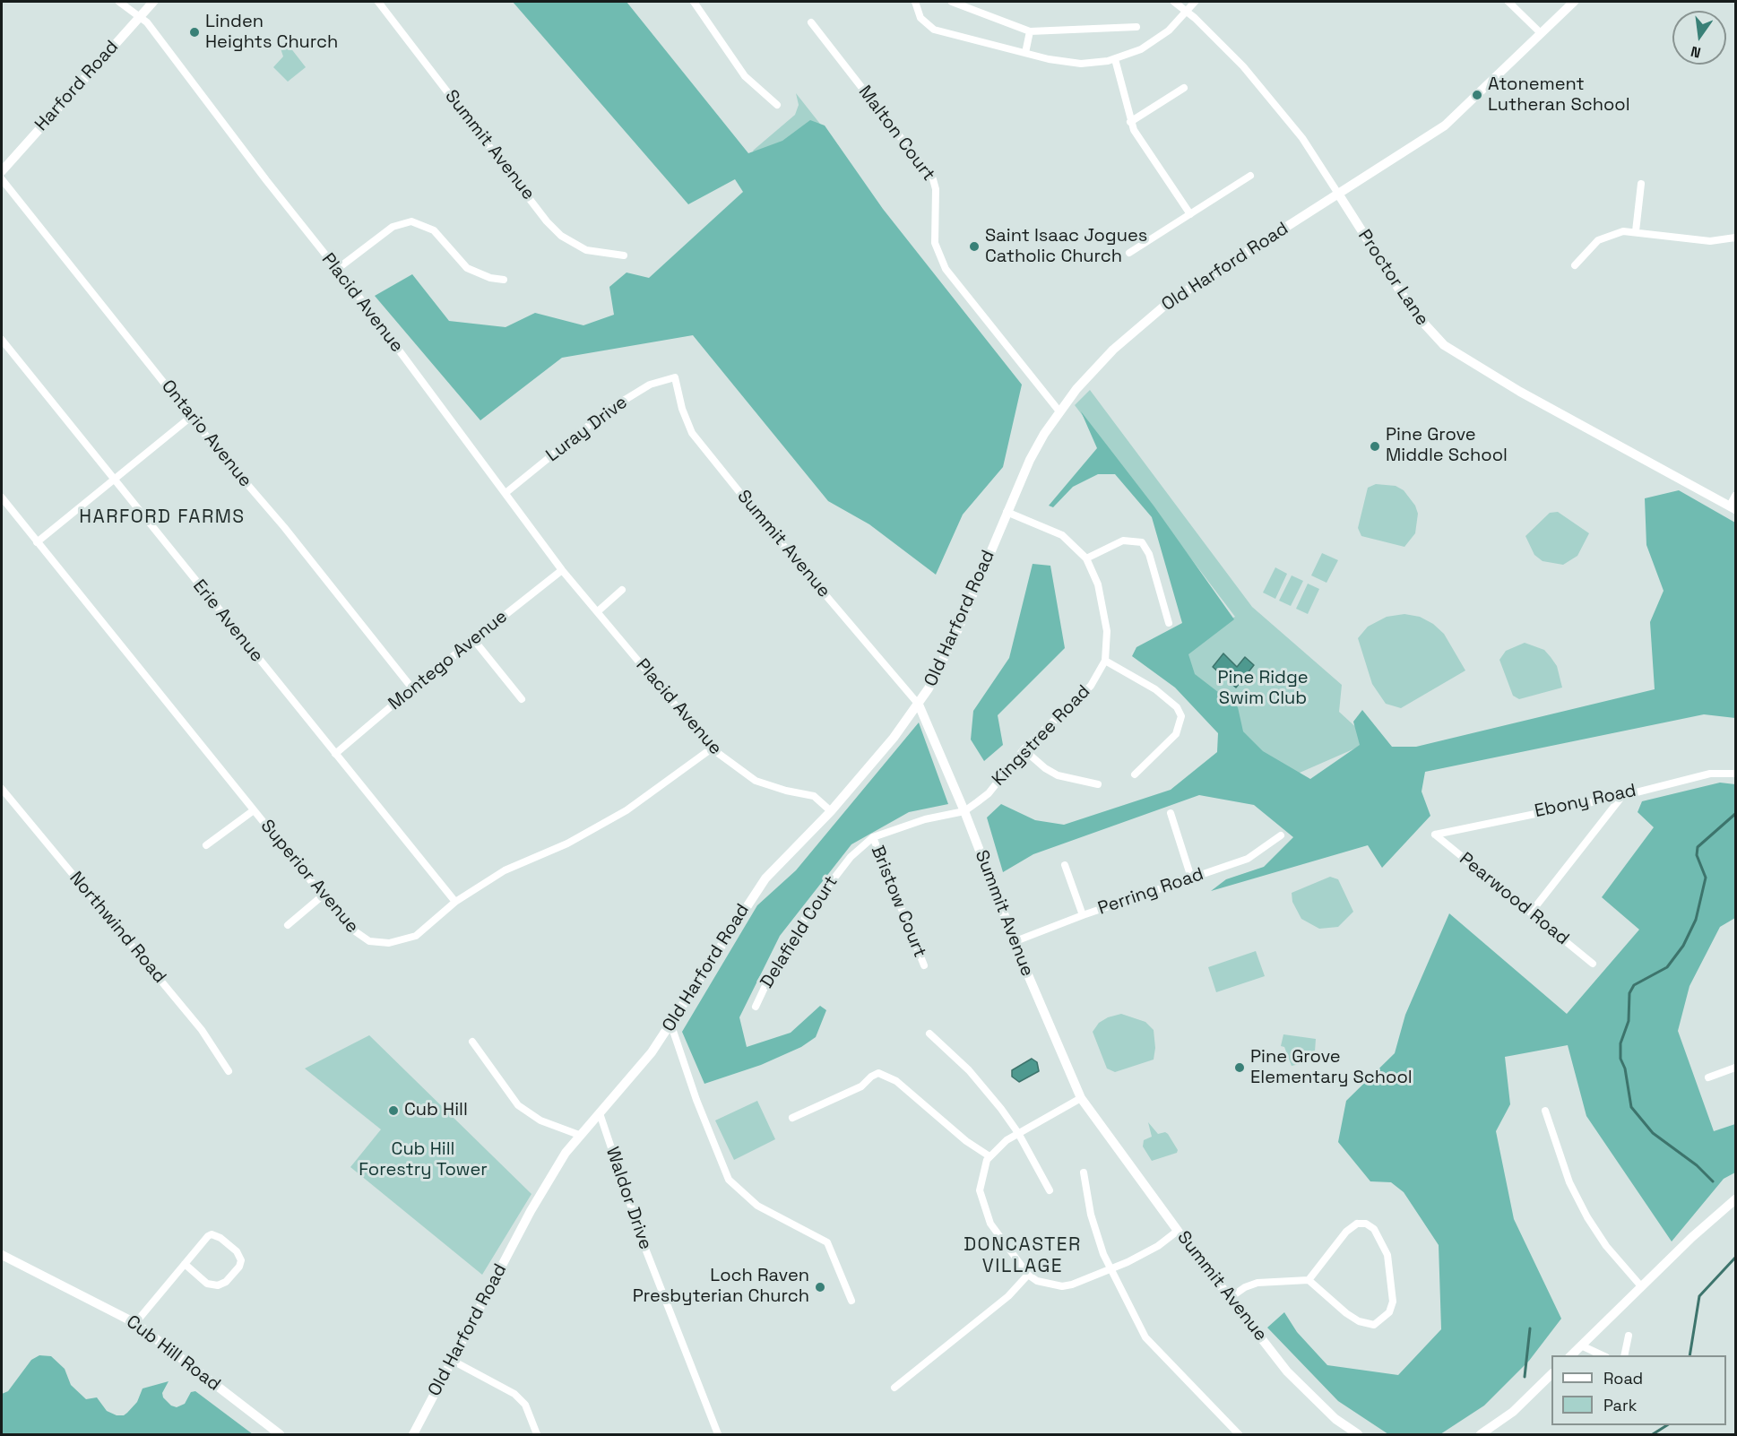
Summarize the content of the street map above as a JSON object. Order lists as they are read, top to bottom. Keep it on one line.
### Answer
{"streets":{"street":["Harford Road","Malton Court","Summit Avenue","Old Harford Road","Proctor Lane","Placid Avenue","Luray Drive","Ontario Avenue","Erie Avenue","Montego Avenue","Kingstree Road","Ebony Road","Superior Avenue","Perring Road","Pearwood Road","Bristow Court","Northwind Road","Delafield Court","Waldor Drive","Cub Hill Road"]},"crossings":[["Harford Road","Placid Avenue"],["Malton Court","Old Harford Road"],["Summit Avenue","Old Harford Road"],["Summit Avenue","Luray Drive"],["Summit Avenue","Kingstree Road"],["Summit Avenue","Perring Road"],["Summit Avenue","Delafield Court"],["Old Harford Road","Proctor Lane"],["Old Harford Road","Placid Avenue"],["Old Harford Road","Waldor Drive"],["Placid Avenue","Luray Drive"],["Placid Avenue","Montego Avenue"],["Placid Avenue","Superior Avenue"],["Ontario Avenue","Montego Avenue"],["Erie Avenue","Montego Avenue"],["Erie Avenue","Superior Avenue"],["Kingstree Road","Delafield Court"],["Ebony Road","Pearwood Road"],["Bristow Court","Delafield Court"]],"districts":["HARFORD FARMS","DONCASTER VILLAGE"],"parks":["Pine Ridge Swim Club","Cub Hill Forestry Tower"],"places":["Linden Heights Church","Atonement Lutheran School","Saint Isaac Jogues Catholic Church","Pine Grove Middle School","Pine Grove Elementary School","Cub Hill","Loch Raven Presbyterian Church"],"legend":["Road","Park"],"north":"bottom"}
